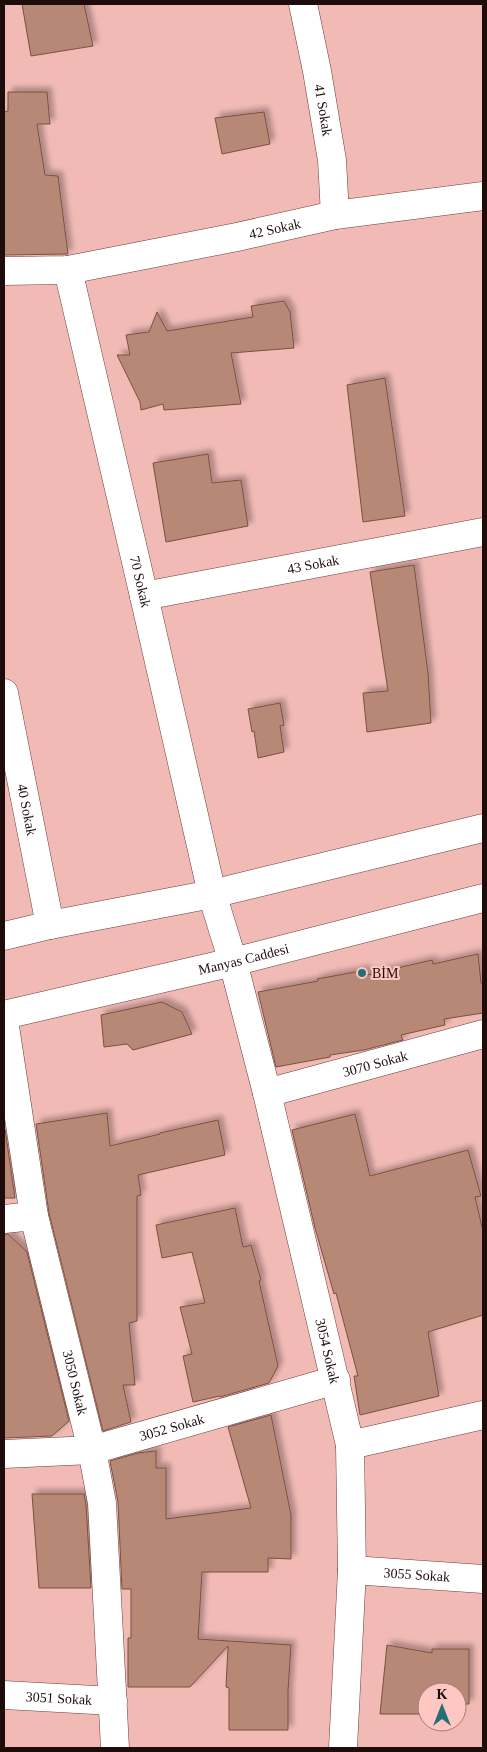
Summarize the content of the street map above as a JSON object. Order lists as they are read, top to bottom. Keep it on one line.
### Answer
{"streets":{"street":["41 Sokak","42 Sokak","43 Sokak","70 Sokak","40 Sokak","Manyas Caddesi","3070 Sokak","3054 Sokak","3050 Sokak","3052 Sokak","3055 Sokak","3051 Sokak"]},"crossings":[["41 Sokak","42 Sokak"],["42 Sokak","70 Sokak"],["43 Sokak","70 Sokak"],["70 Sokak","Manyas Caddesi"],["70 Sokak","3054 Sokak"],["Manyas Caddesi","3054 Sokak"],["3070 Sokak","3054 Sokak"],["3054 Sokak","3052 Sokak"],["3054 Sokak","3055 Sokak"],["3050 Sokak","3052 Sokak"],["3050 Sokak","3051 Sokak"]],"places":["BİM"],"north":"top"}
